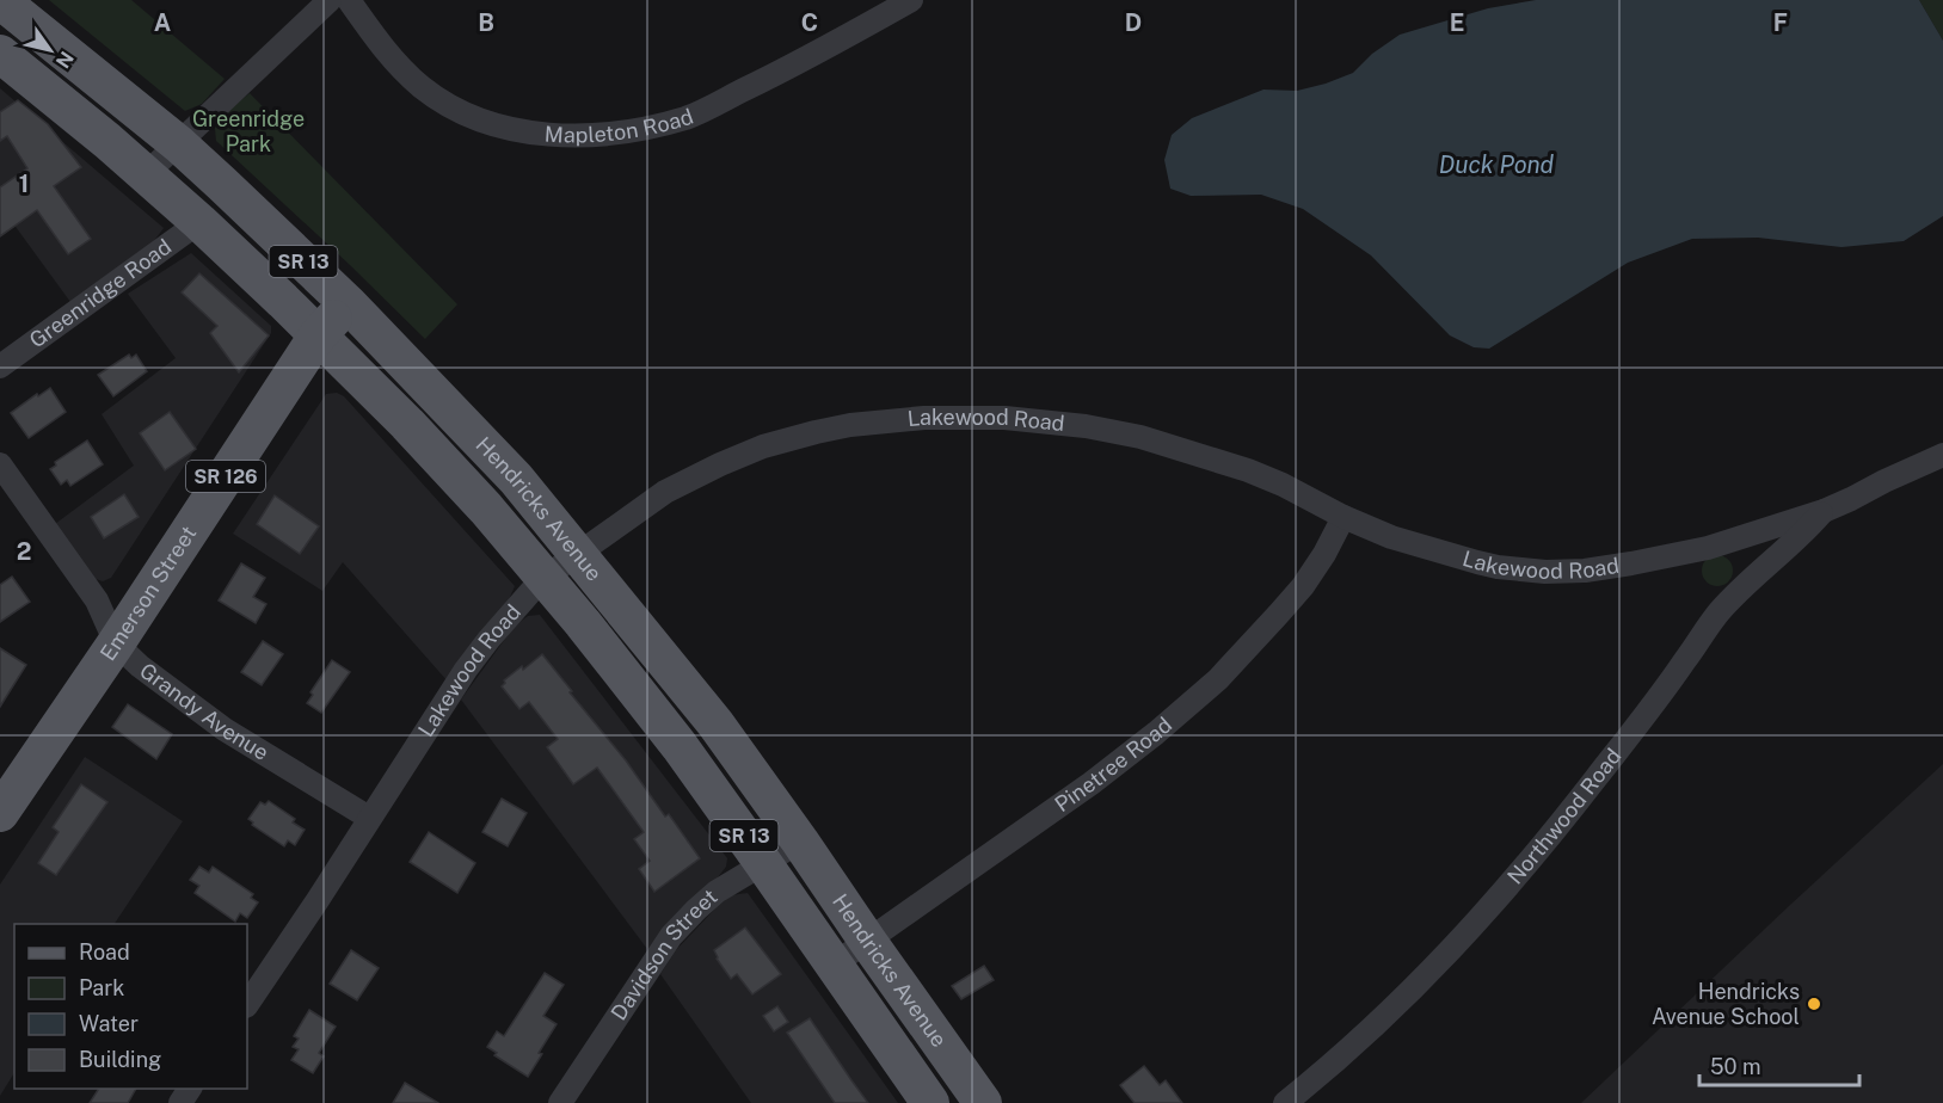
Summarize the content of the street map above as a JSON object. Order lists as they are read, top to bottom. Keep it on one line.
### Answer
{"streets":{"main road":["SR 13","SR 126","Hendricks Avenue","Emerson Street"],"street":["Mapleton Road","Greenridge Road","Lakewood Road","Grandy Avenue","Pinetree Road","Northwood Road","Davidson Street"]},"crossings":[["Greenridge Road","Hendricks Avenue"],["Lakewood Road","Hendricks Avenue"],["Lakewood Road","Grandy Avenue"],["Lakewood Road","Pinetree Road"],["Lakewood Road","Northwood Road"],["Hendricks Avenue","Emerson Street"],["Hendricks Avenue","Pinetree Road"],["Hendricks Avenue","Davidson Street"],["Emerson Street","Grandy Avenue"]],"water":["Duck Pond"],"parks":["Greenridge Park"],"places":["Hendricks Avenue School"],"legend":["Road","Park","Water","Building"],"scale_bar":"50 m","north":"bottom right","grid":{"columns":["A","B","C","D","E","F"],"rows":["1","2"]}}
